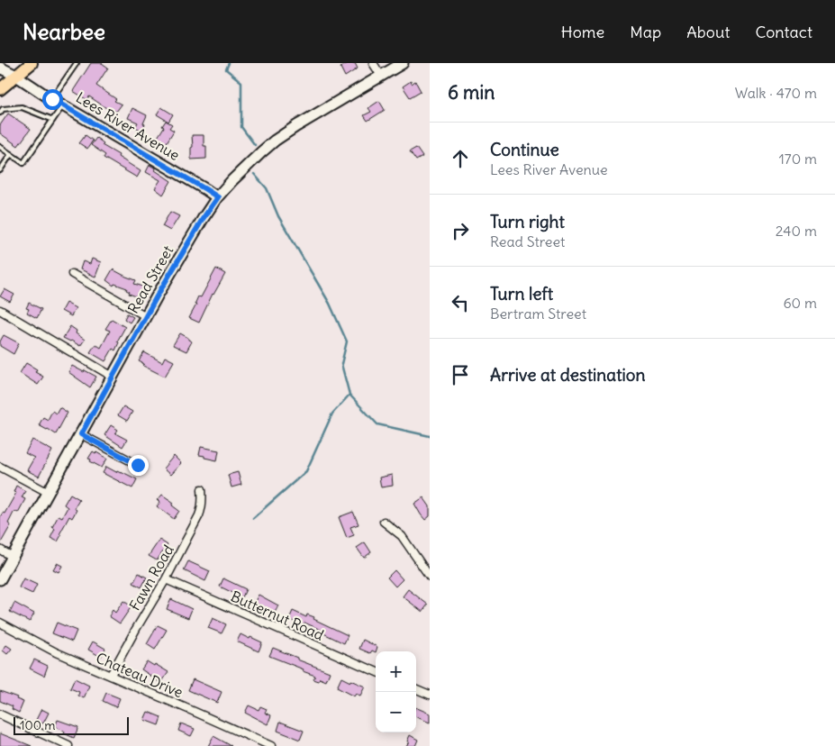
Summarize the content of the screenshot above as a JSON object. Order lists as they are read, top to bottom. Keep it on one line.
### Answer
{"streets":{"main road":["Lees River Avenue","Read Street"],"street":["Fawn Road","Butternut Road","Chateau Drive"]},"crossings":[["Lees River Avenue","Read Street"],["Fawn Road","Butternut Road"],["Fawn Road","Chateau Drive"]],"scale_bar":"100 m","page":{"header":"Nearbee","nav":["Home","Map","About","Contact"],"heading":["6 min","Walk · 470 m"],"list":[["Continue","Lees River Avenue","170 m"],["Turn right","Read Street","240 m"],["Turn left","Bertram Street","60 m"],"Arrive at destination"],"map_buttons":["+","−"],"scale":"100 m"}}
